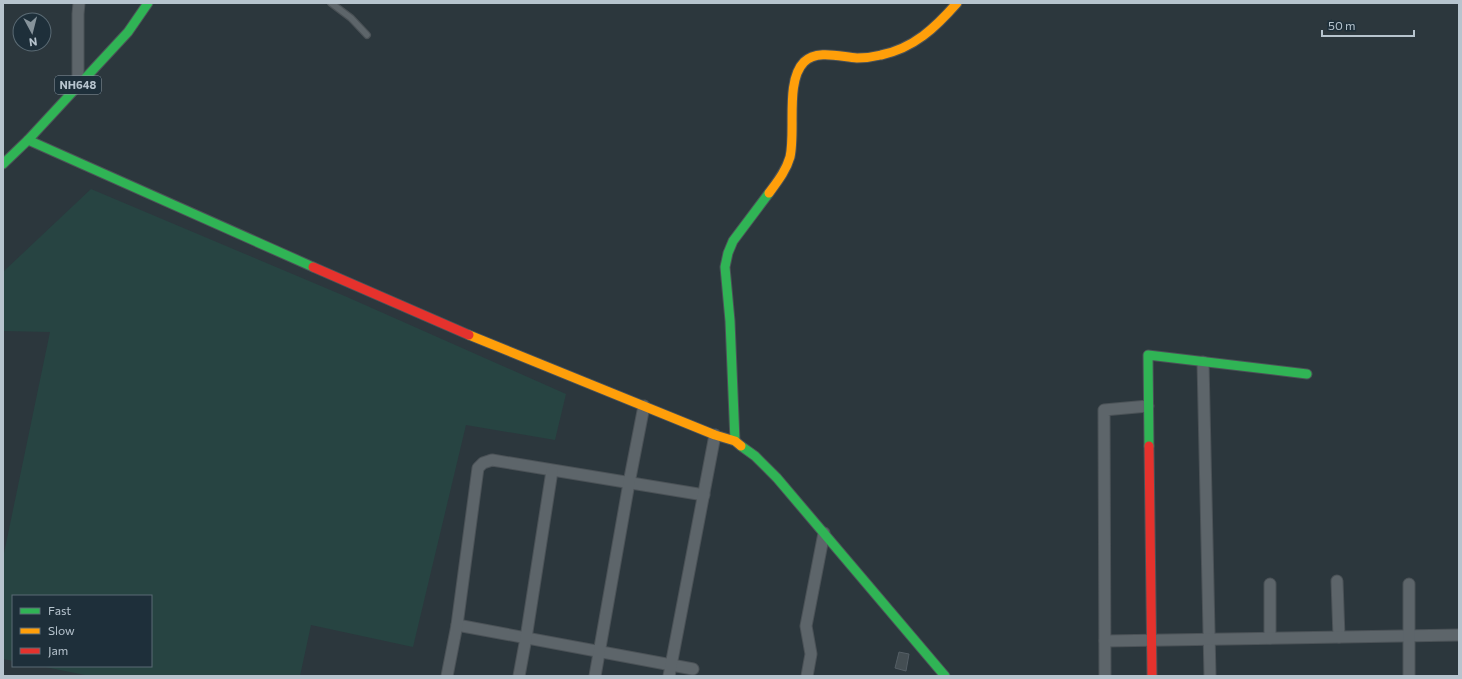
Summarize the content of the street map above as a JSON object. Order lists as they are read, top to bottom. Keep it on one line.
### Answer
{"streets":{"main road":["NH648"]},"legend":["Fast","Slow","Jam"],"scale_bar":"50 m","north":"bottom"}
